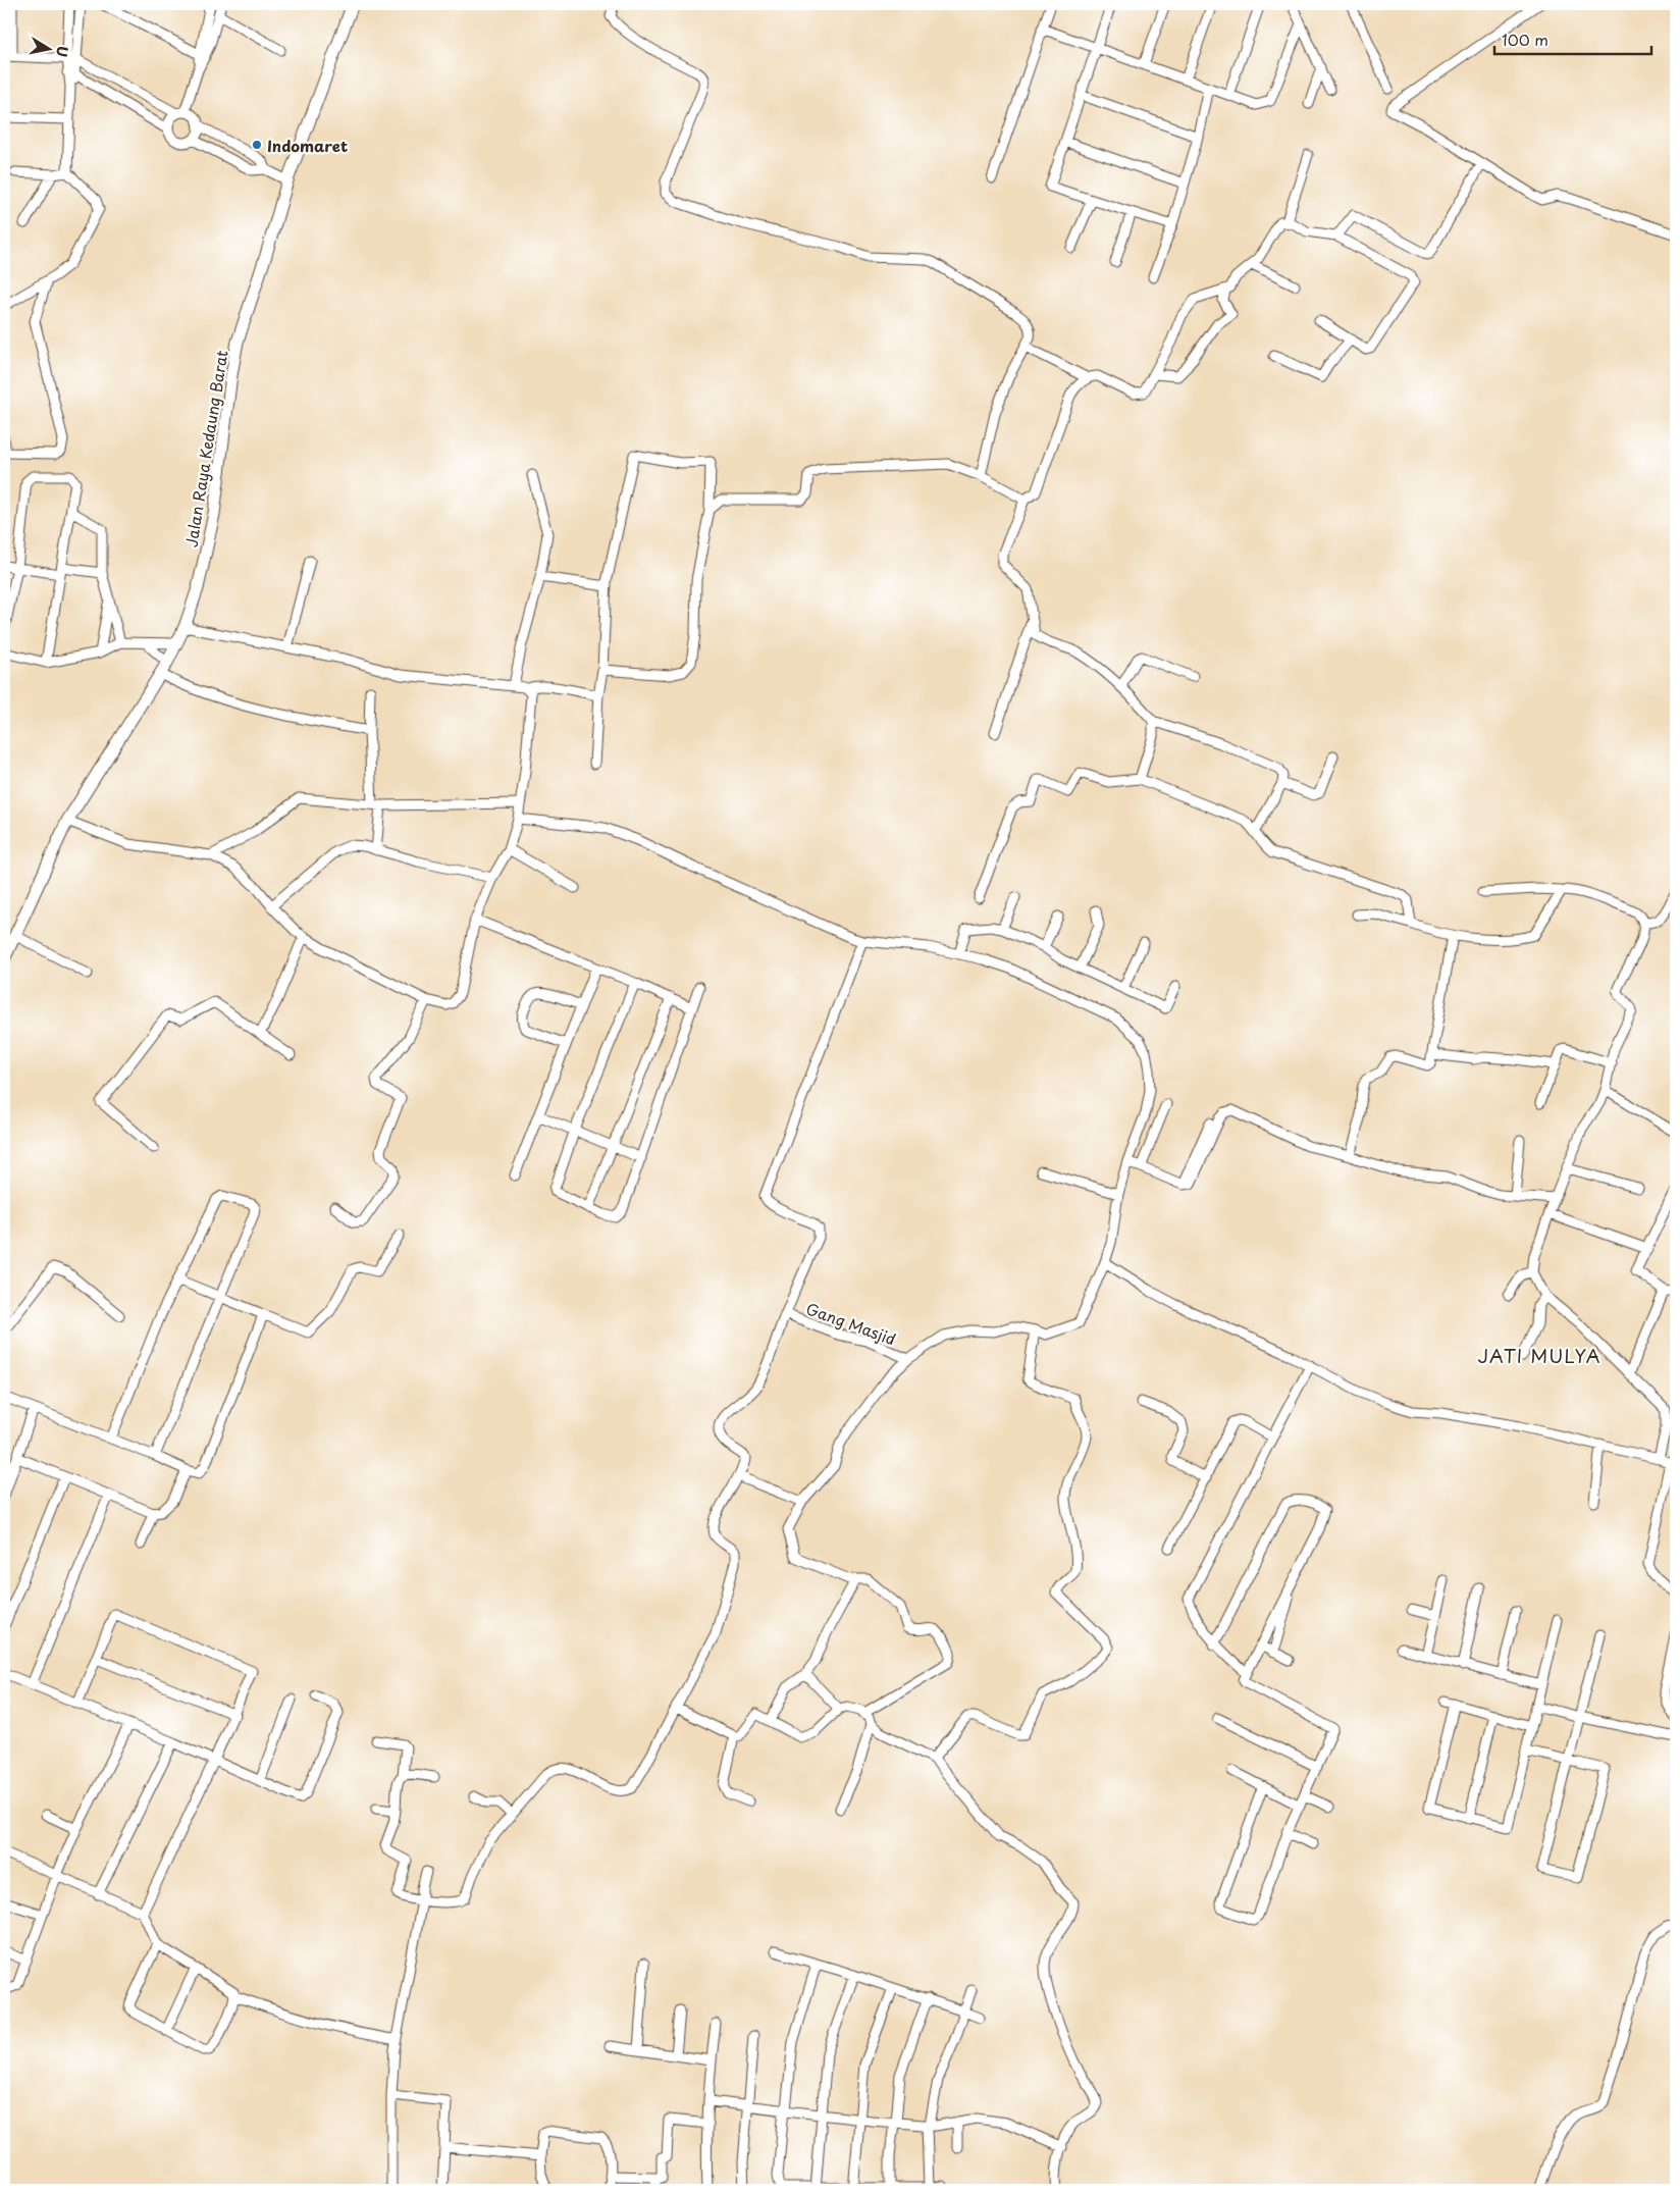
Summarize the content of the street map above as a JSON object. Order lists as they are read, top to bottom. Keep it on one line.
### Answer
{"streets":{"street":["Jalan Raya Kedaung Barat","Gang Masjid"]},"districts":["JATI MULYA"],"places":["Indomaret"],"scale_bar":"100 m","north":"right"}
